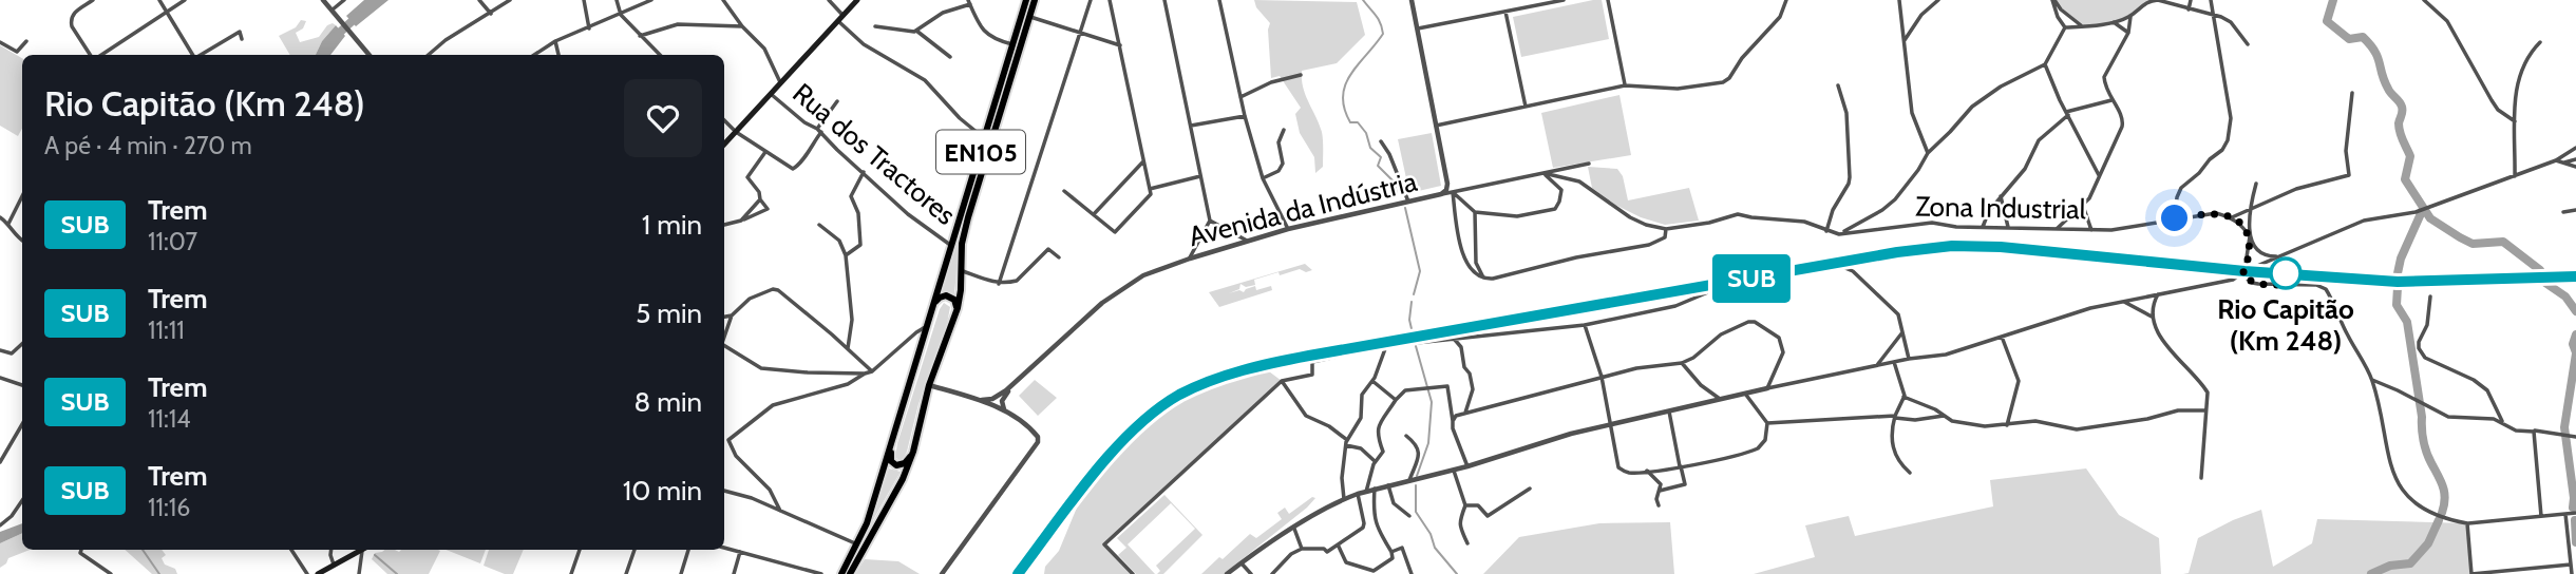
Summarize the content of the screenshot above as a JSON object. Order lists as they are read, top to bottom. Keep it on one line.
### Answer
{"streets":{"main road":["EN105"],"street":["Rua dos Tractores","Zona Industrial","Avenida da Indústria"]},"crossings":[["EN105","Rua dos Tractores"]],"places":["Rio Capitão (Km 248)"],"page":{"on_map":"SUB","heading":["Rio Capitão (Km 248)","A pé · 4 min · 270 m"],"list":[{"mark":"SUB","name":"Trem","note":"11:07","value":"1 min"},{"mark":"SUB","name":"Trem","note":"11:11","value":"5 min"},{"mark":"SUB","name":"Trem","note":"11:14","value":"8 min"},{"mark":"SUB","name":"Trem","note":"11:16","value":"10 min"}]}}
